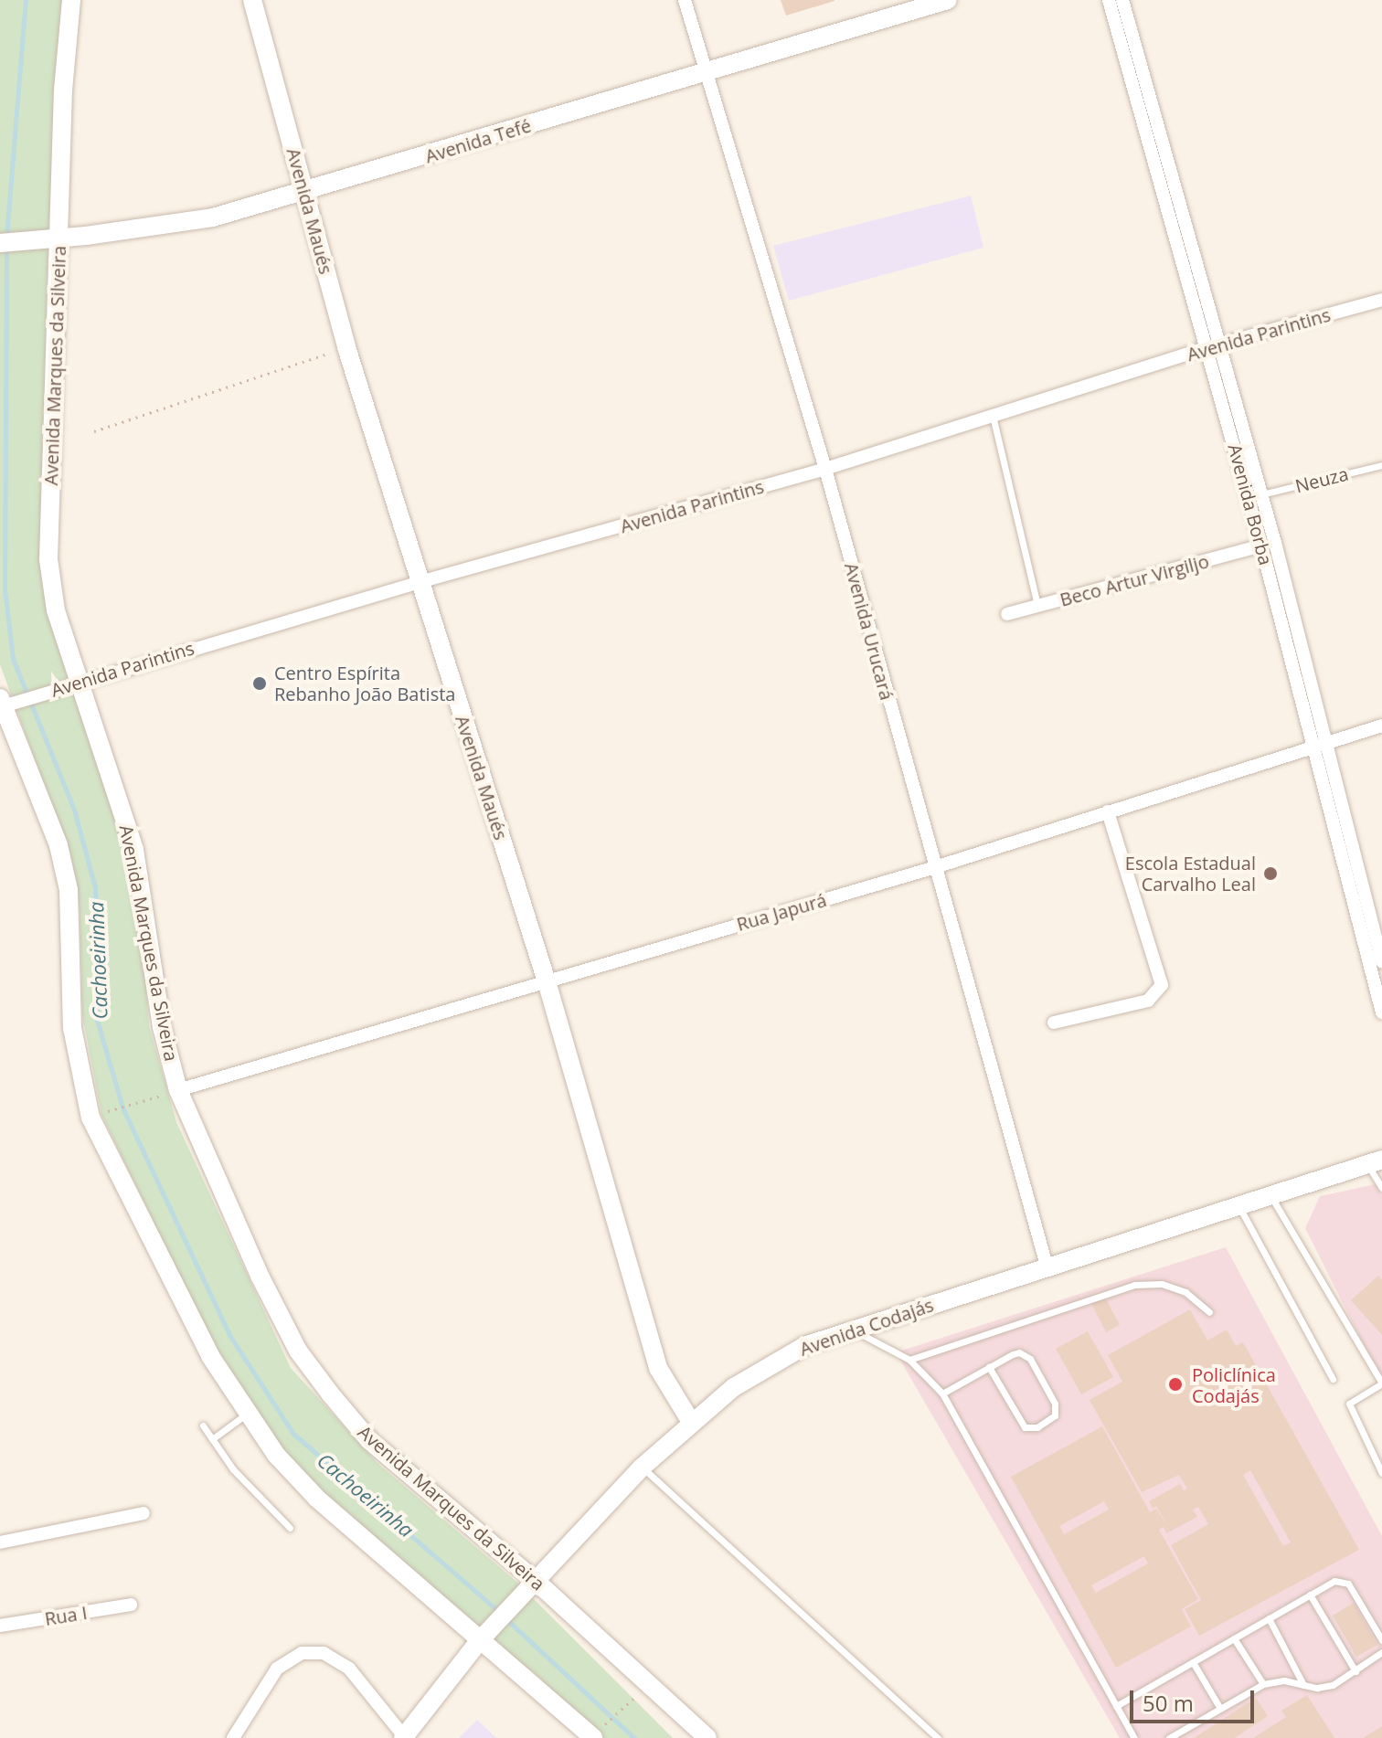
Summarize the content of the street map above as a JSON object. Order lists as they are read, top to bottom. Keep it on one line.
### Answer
{"streets":{"street":["Avenida Tefé","Avenida Maués","Avenida Parintins","Avenida Marques da Silveira","Avenida Borba","Beco Artur Virgiljo","Avenida Urucará","Rua Japurá","Avenida Codajás","Rua I"],"lane":["Neuza"]},"crossings":[["Avenida Tefé","Avenida Maués"],["Avenida Tefé","Avenida Marques da Silveira"],["Avenida Tefé","Avenida Urucará"],["Avenida Maués","Avenida Parintins"],["Avenida Maués","Rua Japurá"],["Avenida Maués","Avenida Codajás"],["Avenida Parintins","Avenida Marques da Silveira"],["Avenida Parintins","Avenida Borba"],["Avenida Parintins","Avenida Urucará"],["Avenida Marques da Silveira","Rua Japurá"],["Avenida Marques da Silveira","Avenida Codajás"],["Neuza","Avenida Borba"],["Avenida Borba","Beco Artur Virgiljo"],["Avenida Borba","Rua Japurá"],["Avenida Urucará","Rua Japurá"],["Avenida Urucará","Avenida Codajás"]],"water":["Cachoeirinha"],"places":["Centro Espírita Rebanho João Batista","Escola Estadual Carvalho Leal","Policlínica Codajás"],"scale_bar":"50 m"}
